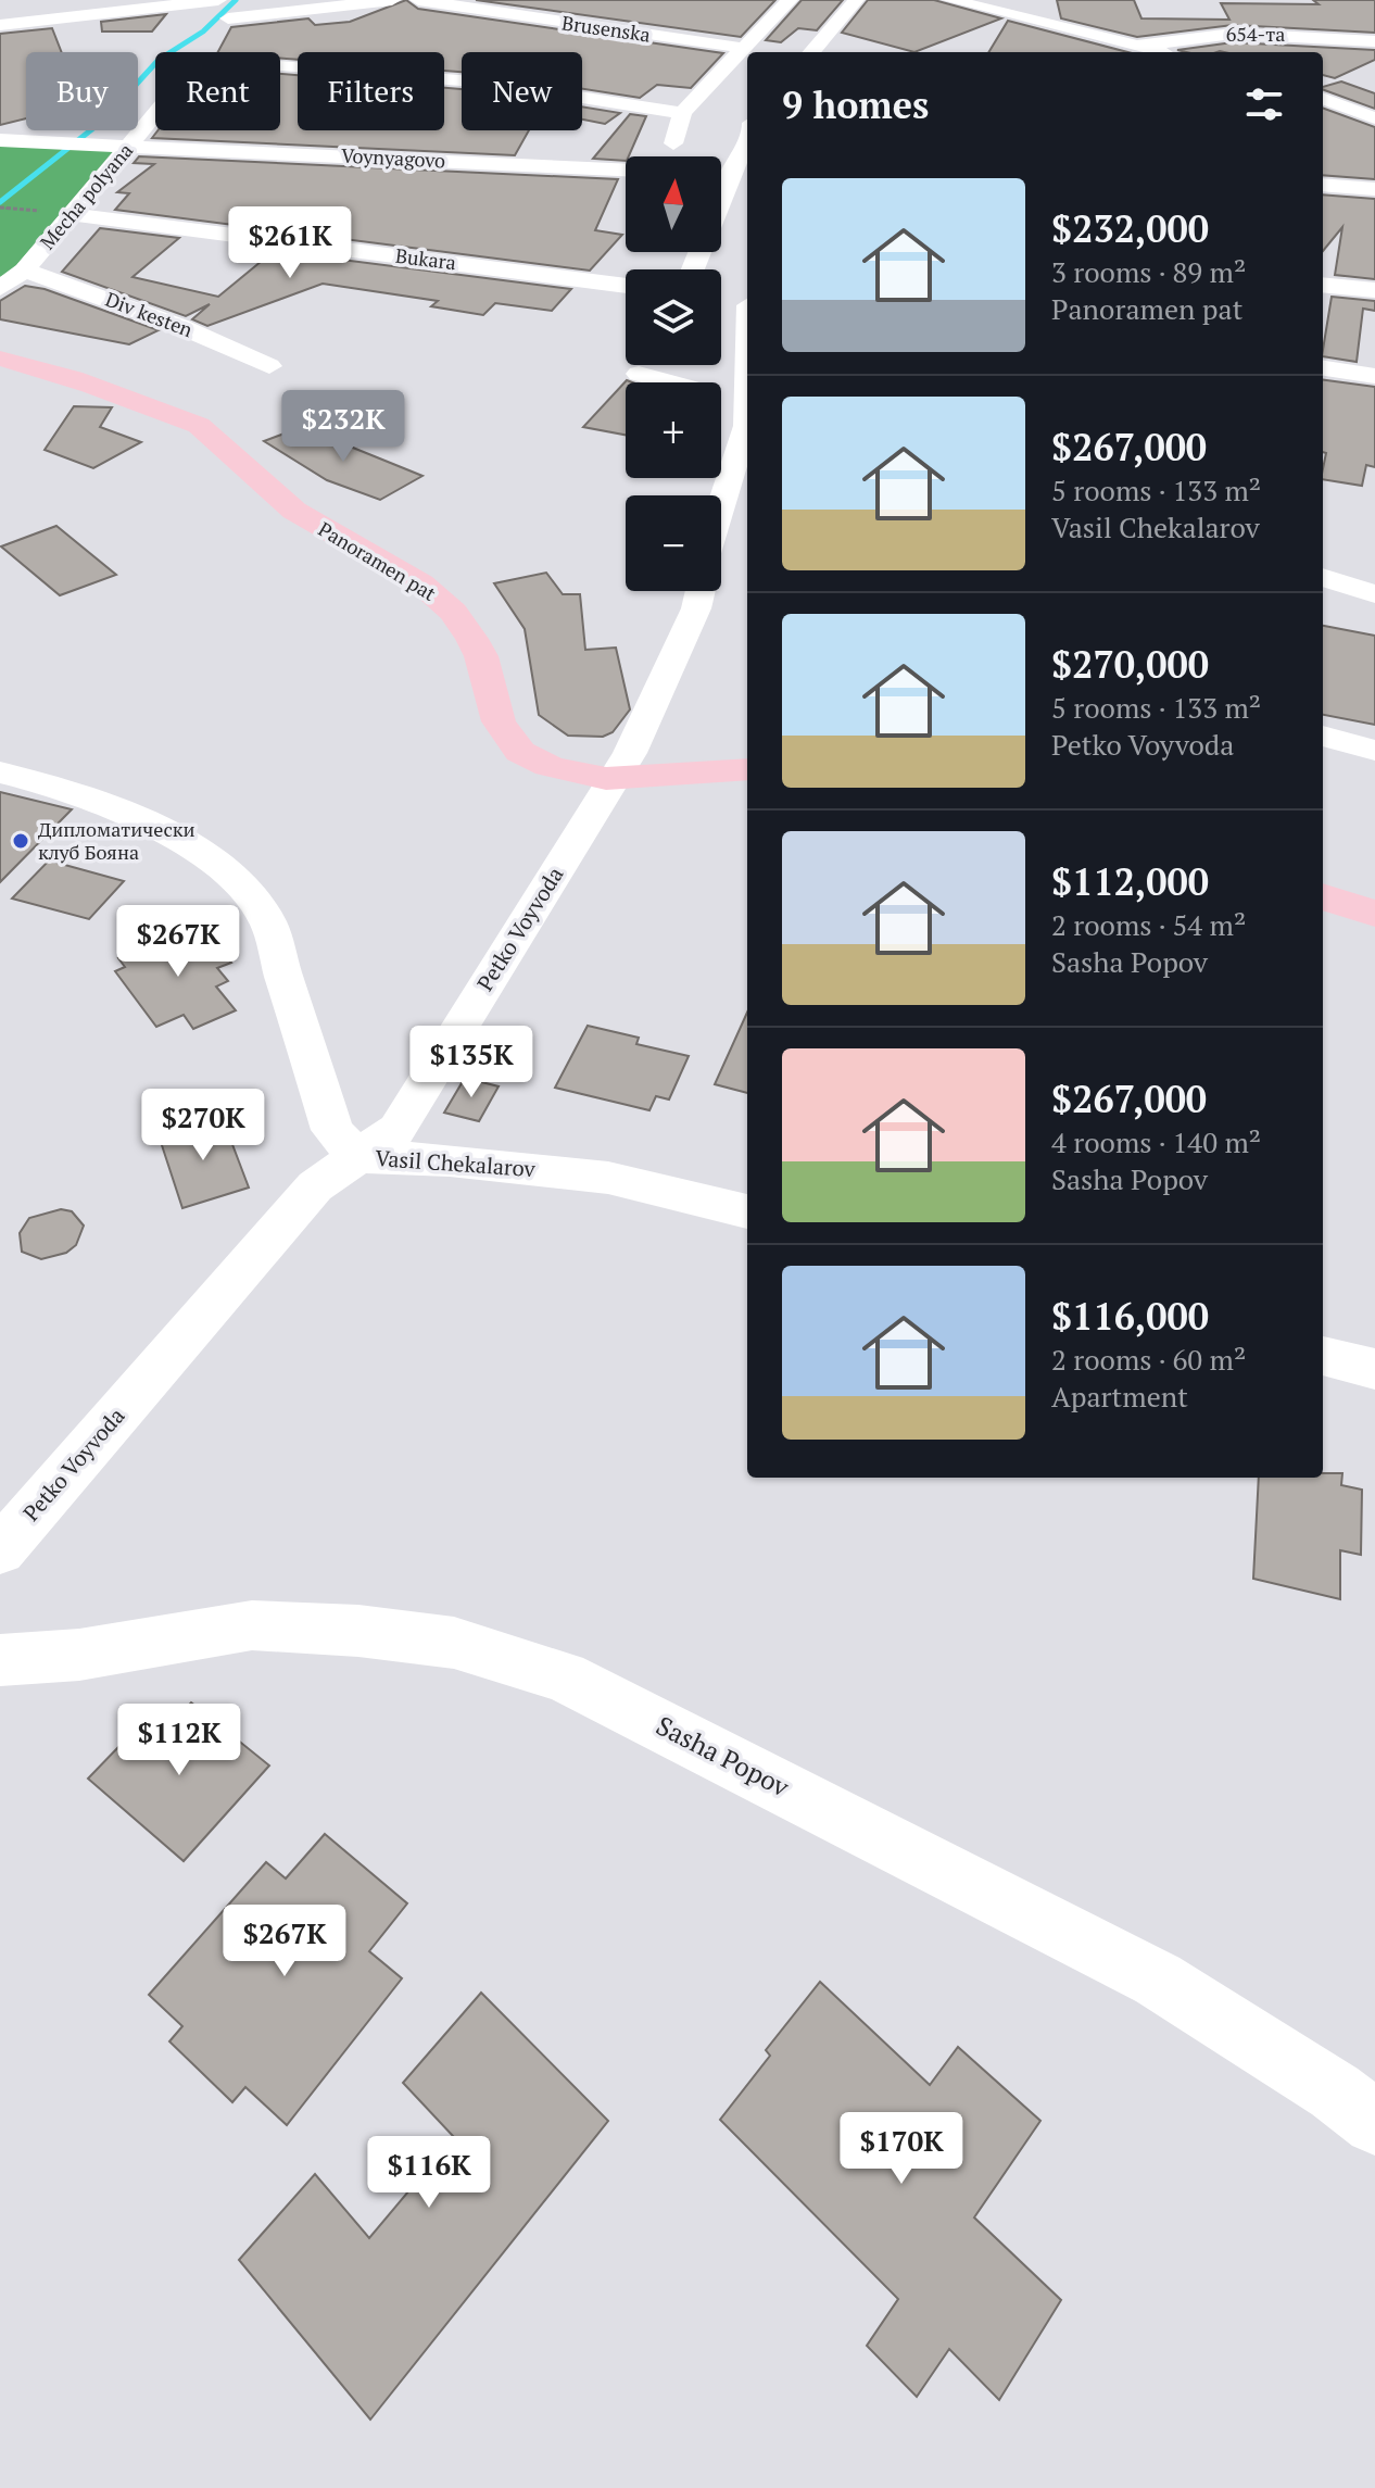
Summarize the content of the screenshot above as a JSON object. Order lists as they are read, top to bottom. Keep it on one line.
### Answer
{"streets":{"main road":["Panoramen pat"],"street":["Brusenska","654-та","Voynyagovo","Mecha polyana","Bukara","Div kesten","Petko Voyvoda","Vasil Chekalarov","Sasha Popov"]},"crossings":[["Voynyagovo","Mecha polyana"],["Mecha polyana","Bukara"],["Mecha polyana","Div kesten"],["Panoramen pat","Petko Voyvoda"],["Petko Voyvoda","Vasil Chekalarov"]],"places":["Дипломатически клуб Бояна"],"north":"top","page":{"chip":["Buy","Rent","Filters","New"],"heading":"9 homes","map_buttons":["+","−"],"list":[{"name":"$232,000","note":"3 rooms · 89 m² · Panoramen pat"},{"name":"$267,000","note":"5 rooms · 133 m² · Vasil Chekalarov"},{"name":"$270,000","note":"5 rooms · 133 m² · Petko Voyvoda"},{"name":"$112,000","note":"2 rooms · 54 m² · Sasha Popov"},{"name":"$267,000","note":"4 rooms · 140 m² · Sasha Popov"},{"name":"$116,000","note":"2 rooms · 60 m² · Apartment"}],"price":["$261K","$232K","$267K","$135K","$270K","$112K","$267K","$170K","$116K"]}}
